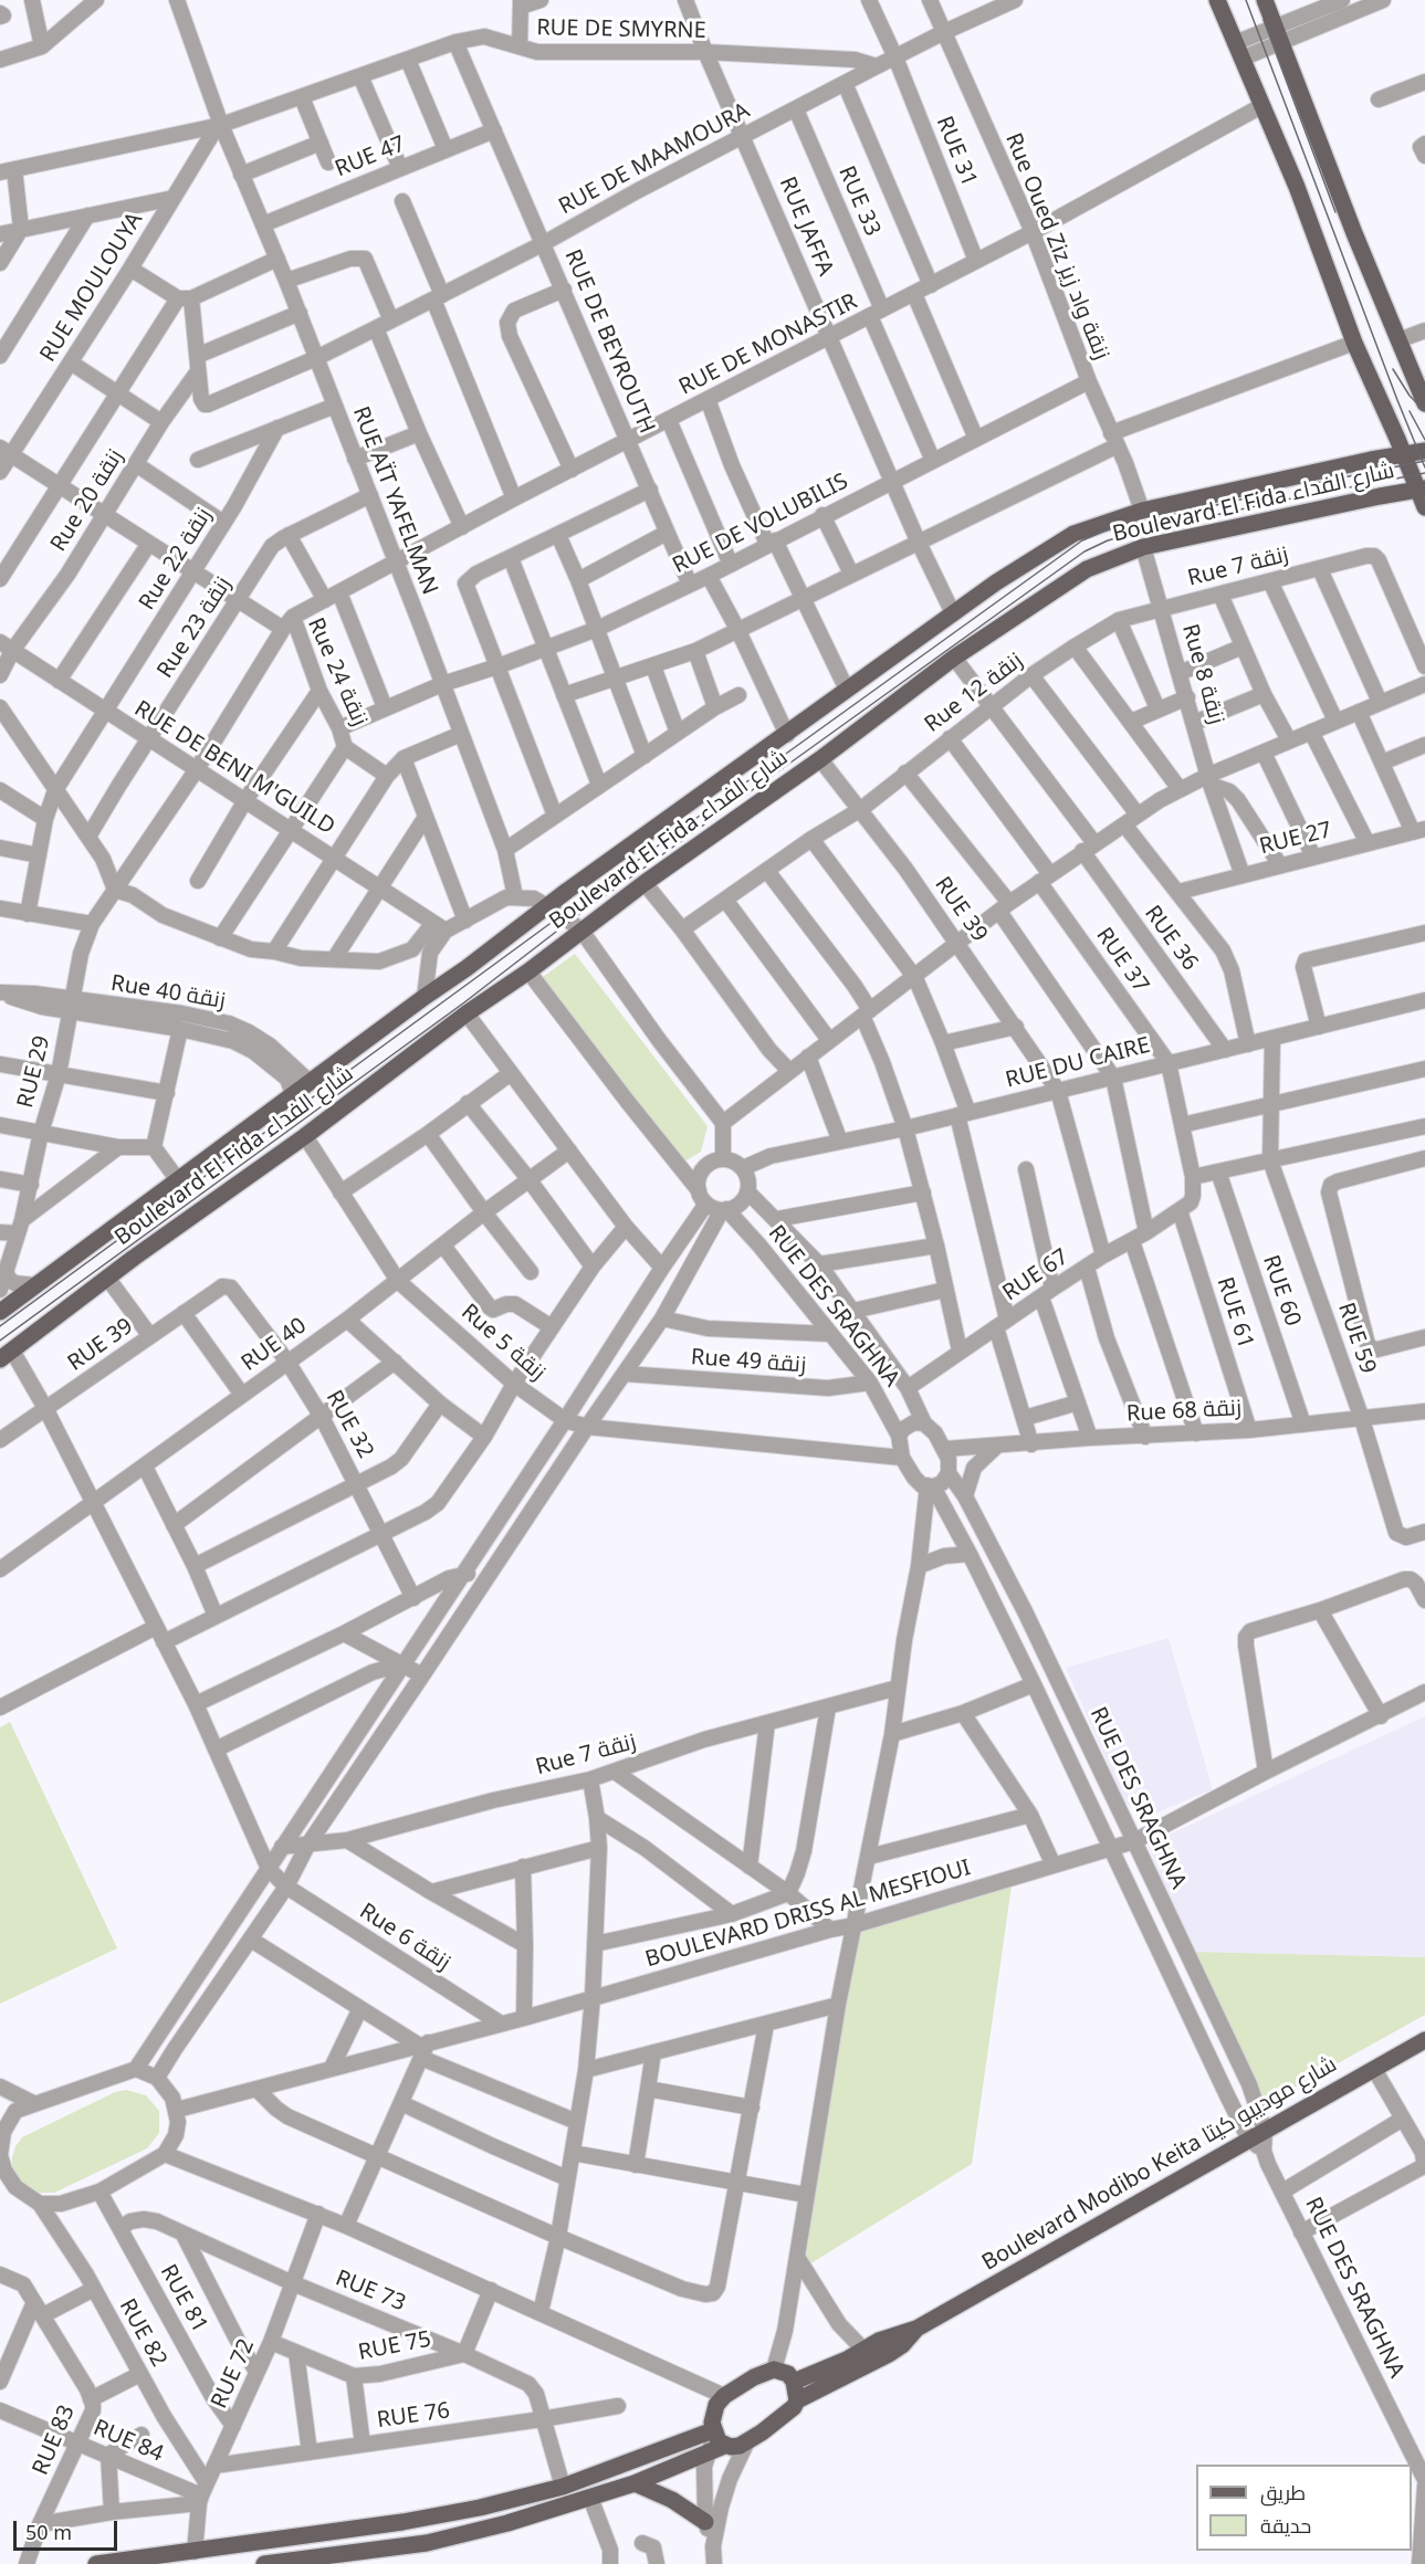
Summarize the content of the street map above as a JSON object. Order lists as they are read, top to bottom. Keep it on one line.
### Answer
{"streets":{"main road":["Boulevard El Fida شارع الفداء","Boulevard Modibo Keita شارع موديبو كيتا"],"street":["RUE DE SMYRNE","RUE 31","RUE 47","RUE DE MAAMOURA","RUE 33","RUE JAFFA","Rue Oued Ziz زنقة واد زيز","RUE MOULOUYA","RUE DE BEYROUTH","RUE DE MONASTIR","Rue 20 زنقة","RUE AÏT YAFELMAN","RUE DE VOLUBILIS","Rue 22 زنقة","Rue 7 زنقة","Rue 23 زنقة","Rue 24 زنقة","Rue 8 زنقة","Rue 12 زنقة","RUE DE BENI M'GUILD","RUE 27","RUE 39","RUE 36","RUE 37","Rue 40 زنقة","RUE DU CAIRE","RUE 29","RUE 67","RUE 60","RUE DES SRAGHNA","RUE 61","RUE 59","Rue 5 زنقة","RUE 40","Rue 49 زنقة","Rue 68 زنقة","RUE 32","BOULEVARD DRISS AL MESFIOUI","Rue 6 زنقة","RUE 73","RUE 81","RUE 82","RUE 75","RUE 72","RUE 76","RUE 83","RUE 84"]},"crossings":[["RUE DE SMYRNE","RUE DE MAAMOURA"],["RUE DE SMYRNE","RUE JAFFA"],["RUE DE SMYRNE","RUE MOULOUYA"],["RUE DE SMYRNE","RUE DE BEYROUTH"],["RUE DE SMYRNE","RUE AÏT YAFELMAN"],["RUE 31","RUE DE MAAMOURA"],["RUE 31","RUE DE MONASTIR"],["RUE 47","RUE DE BEYROUTH"],["RUE 47","RUE AÏT YAFELMAN"],["RUE DE MAAMOURA","RUE 33"],["RUE DE MAAMOURA","RUE JAFFA"],["RUE DE MAAMOURA","Rue Oued Ziz زنقة واد زيز"],["RUE DE MAAMOURA","RUE DE BEYROUTH"],["RUE DE MAAMOURA","Rue 20 زنقة"],["RUE DE MAAMOURA","RUE AÏT YAFELMAN"],["RUE 33","RUE DE MONASTIR"],["RUE 33","RUE DE VOLUBILIS"],["RUE JAFFA","RUE DE MONASTIR"],["RUE JAFFA","Boulevard El Fida شارع الفداء"],["RUE JAFFA","RUE DE VOLUBILIS"],["Rue Oued Ziz زنقة واد زيز","RUE DE MONASTIR"],["Rue Oued Ziz زنقة واد زيز","Boulevard El Fida شارع الفداء"],["Rue Oued Ziz زنقة واد زيز","RUE DE VOLUBILIS"],["RUE MOULOUYA","RUE AÏT YAFELMAN"],["RUE DE BEYROUTH","RUE DE MONASTIR"],["RUE DE BEYROUTH","RUE DE VOLUBILIS"],["RUE DE MONASTIR","RUE AÏT YAFELMAN"],["RUE DE MONASTIR","Rue 24 زنقة"],["Rue 20 زنقة","RUE DE BENI M'GUILD"],["RUE AÏT YAFELMAN","RUE DE VOLUBILIS"],["Boulevard El Fida شارع الفداء","Rue 8 زنقة"],["Boulevard El Fida شارع الفداء","RUE 39"],["Boulevard El Fida شارع الفداء","RUE 36"],["Boulevard El Fida شارع الفداء","Rue 40 زنقة"],["Boulevard El Fida شارع الفداء","Rue 6 زنقة"],["RUE DE VOLUBILIS","Rue 24 زنقة"],["Rue 22 زنقة","RUE DE BENI M'GUILD"],["Rue 7 زنقة","Rue 8 زنقة"],["Rue 7 زنقة","Rue 12 زنقة"],["Rue 23 زنقة","RUE DE BENI M'GUILD"],["Rue 24 زنقة","RUE DE BENI M'GUILD"],["Rue 24 زنقة","RUE 29"],["Rue 12 زنقة","RUE 39"],["Rue 12 زنقة","RUE 36"],["Rue 12 زنقة","RUE 37"],["RUE 39","RUE DU CAIRE"],["RUE 39","RUE 67"],["RUE 39","RUE 32"],["RUE 39","Rue 6 زنقة"],["RUE 36","RUE DU CAIRE"],["RUE 37","RUE DU CAIRE"],["Rue 40 زنقة","RUE 29"],["RUE DU CAIRE","RUE DES SRAGHNA"],["RUE DU CAIRE","RUE 59"],["RUE 67","RUE DES SRAGHNA"],["RUE 67","RUE 61"],["RUE 60","Rue 68 زنقة"],["RUE DES SRAGHNA","Rue 5 زنقة"],["RUE DES SRAGHNA","Rue 49 زنقة"],["RUE DES SRAGHNA","Rue 68 زنقة"],["RUE DES SRAGHNA","BOULEVARD DRISS AL MESFIOUI"],["RUE DES SRAGHNA","Boulevard Modibo Keita شارع موديبو كيتا"],["RUE 61","Rue 68 زنقة"],["RUE 59","Rue 68 زنقة"],["Rue 5 زنقة","RUE 40"],["Rue 5 زنقة","Rue 68 زنقة"],["RUE 40","RUE 32"],["RUE 40","Rue 6 زنقة"],["BOULEVARD DRISS AL MESFIOUI","Rue 6 زنقة"],["BOULEVARD DRISS AL MESFIOUI","RUE 81"],["BOULEVARD DRISS AL MESFIOUI","RUE 82"],["RUE 73","RUE 81"],["RUE 73","RUE 75"],["RUE 73","RUE 72"],["RUE 73","RUE 76"],["RUE 81","RUE 82"],["RUE 81","RUE 72"],["RUE 82","RUE 72"],["RUE 82","RUE 84"],["RUE 75","RUE 72"],["RUE 72","RUE 76"],["RUE 72","RUE 84"],["RUE 83","RUE 84"]],"legend":["طريق","حديقة"],"scale_bar":"50 m"}
